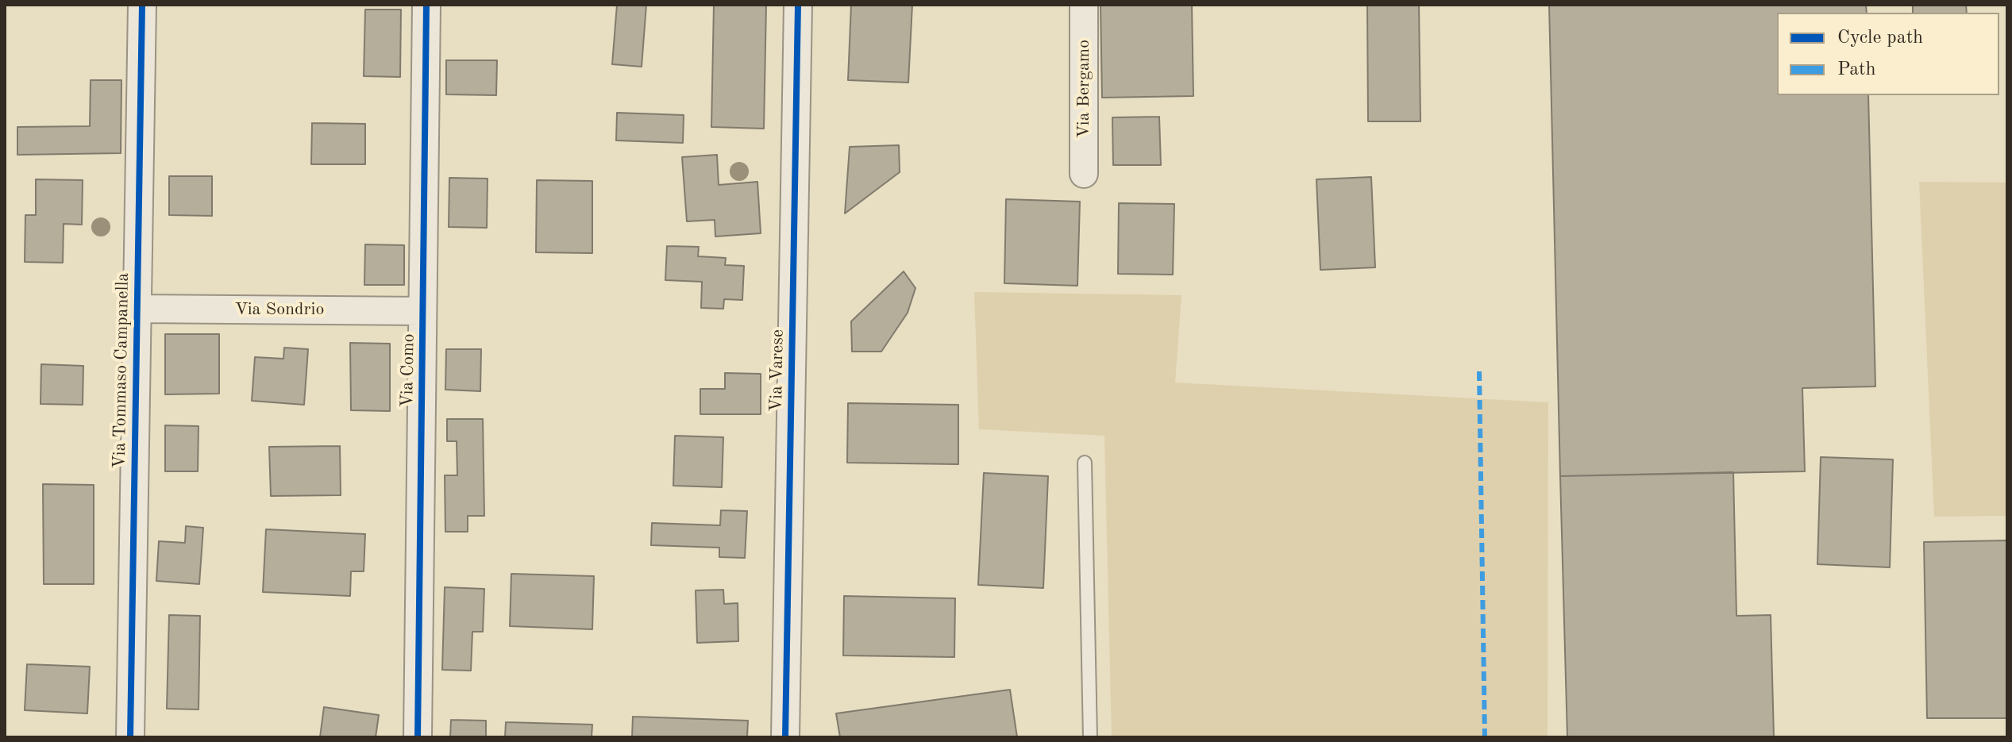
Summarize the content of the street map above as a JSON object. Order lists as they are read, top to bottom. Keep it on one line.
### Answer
{"streets":{"street":["Via Bergamo","Via Sondrio","Via Tommaso Campanella","Via Como","Via Varese"]},"crossings":[["Via Sondrio","Via Tommaso Campanella"],["Via Sondrio","Via Como"]],"legend":["Cycle path","Path"]}
